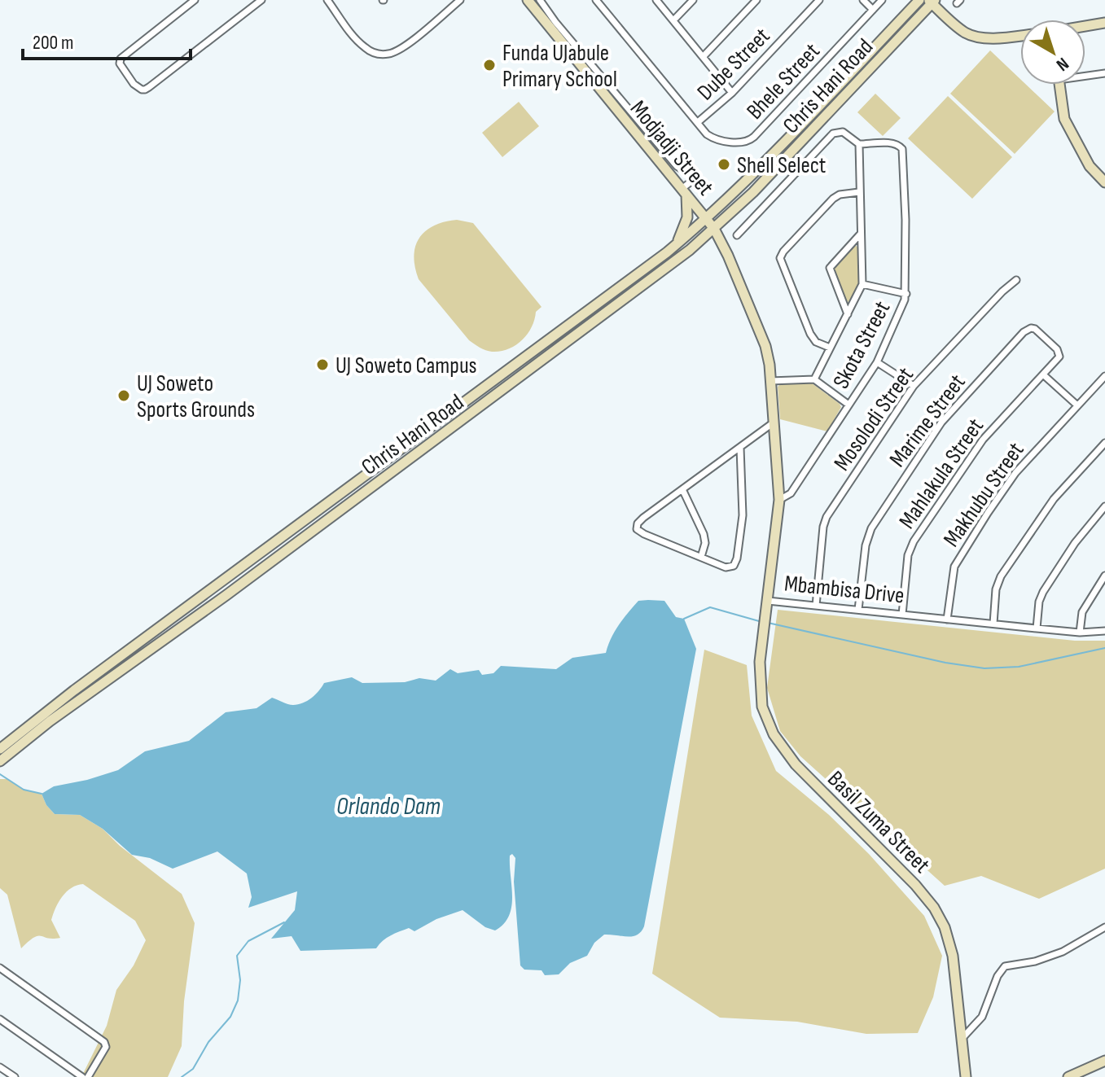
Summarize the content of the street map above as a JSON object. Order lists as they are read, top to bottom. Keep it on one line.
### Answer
{"streets":{"main road":["Chris Hani Road","Modjadji Street","Mbambisa Drive","Basil Zuma Street"],"street":["Dube Street","Bhele Street","Skota Street","Mosolodi Street","Marime Street","Mahlakula Street","Makhubu Street"]},"crossings":[["Dube Street","Bhele Street"],["Chris Hani Road","Modjadji Street"],["Chris Hani Road","Mbambisa Drive"],["Modjadji Street","Mbambisa Drive"],["Skota Street","Mbambisa Drive"],["Mosolodi Street","Mbambisa Drive"],["Marime Street","Mahlakula Street"],["Marime Street","Mbambisa Drive"],["Mahlakula Street","Mbambisa Drive"],["Makhubu Street","Mbambisa Drive"],["Mbambisa Drive","Basil Zuma Street"]],"water":["Orlando Dam"],"places":["Funda UJabule Primary School","Shell Select","UJ Soweto Campus","UJ Soweto Sports Grounds"],"scale_bar":"200 m","north":"bottom right"}
